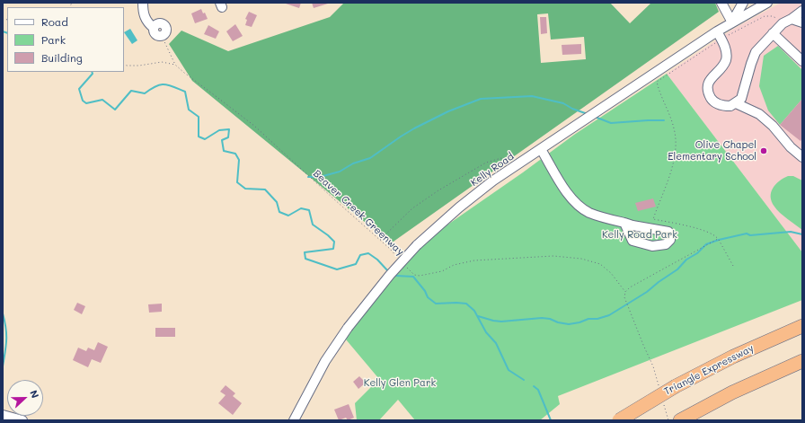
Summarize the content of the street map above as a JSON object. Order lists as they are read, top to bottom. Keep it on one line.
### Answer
{"streets":{"highway":["Triangle Expressway"],"street":["Kelly Road"],"path":["Beaver Creek Greenway"]},"parks":["Kelly Road Park","Kelly Glen Park"],"places":["Olive Chapel Elementary School"],"legend":["Road","Park","Building"],"north":"right"}
